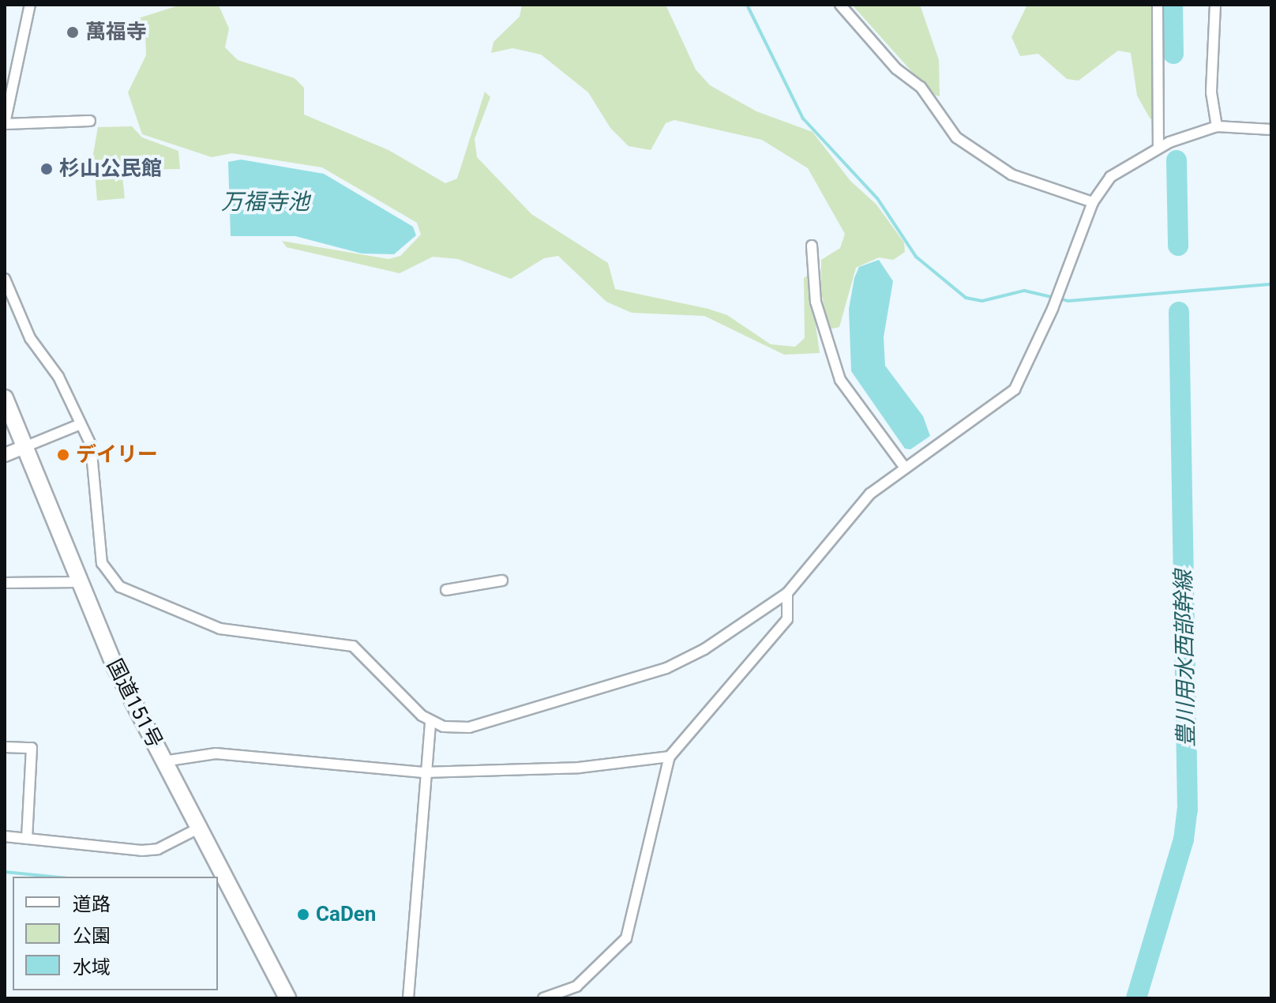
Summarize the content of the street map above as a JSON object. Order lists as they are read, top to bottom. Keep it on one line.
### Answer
{"streets":{"highway":["国道151号"]},"water":["万福寺池","豊川用水西部幹線"],"places":["萬福寺","杉山公民館","デイリー","CaDen"],"legend":["道路","公園","水域"]}
